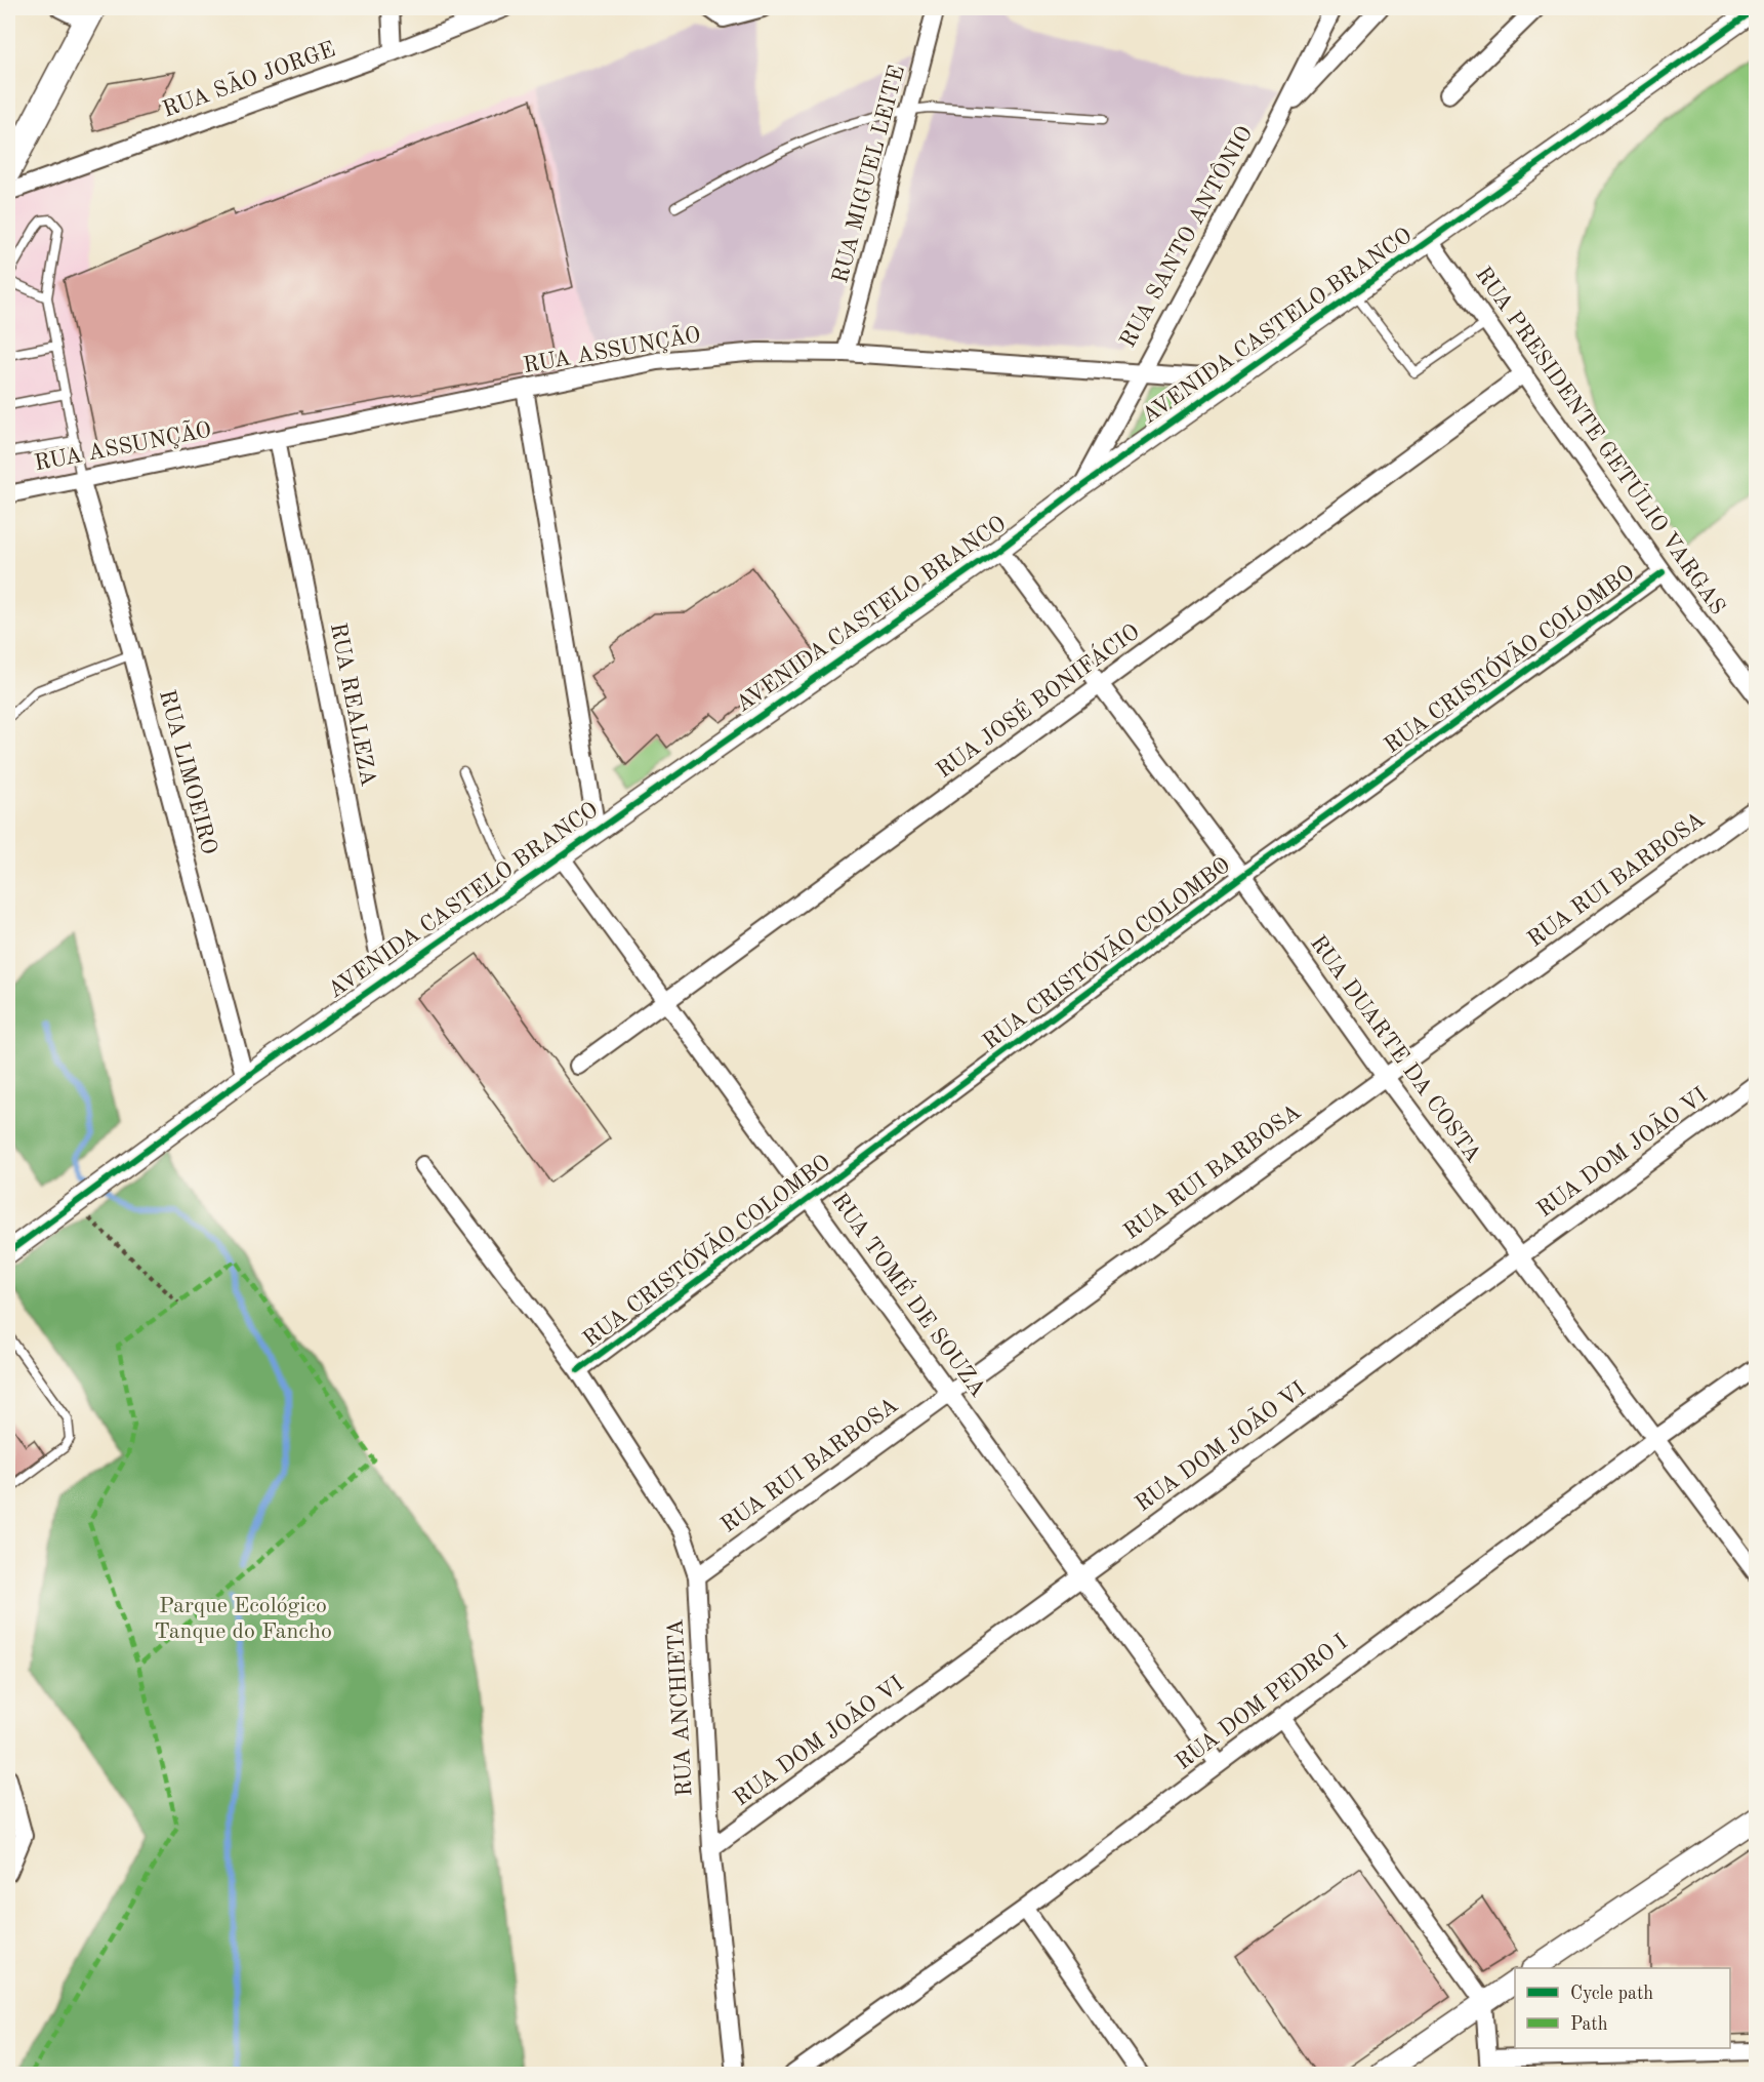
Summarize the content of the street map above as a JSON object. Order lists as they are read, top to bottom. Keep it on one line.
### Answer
{"streets":{"street":["RUA SÃO JORGE","RUA MIGUEL LEITE","RUA SANTO ANTÔNIO","AVENIDA CASTELO BRANCO","RUA ASSUNÇÃO","RUA PRESIDENTE GETÚLIO VARGAS","RUA CRISTÓVÃO COLOMBO","RUA JOSÉ BONIFÁCIO","RUA REALEZA","RUA LIMOEIRO","RUA RUI BARBOSA","RUA DUARTE DA COSTA","RUA DOM JOÃO VI","RUA TOMÉ DE SOUZA","RUA DOM PEDRO I","RUA ANCHIETA"]},"crossings":[["RUA MIGUEL LEITE","RUA ASSUNÇÃO"],["RUA SANTO ANTÔNIO","AVENIDA CASTELO BRANCO"],["RUA SANTO ANTÔNIO","RUA ASSUNÇÃO"],["AVENIDA CASTELO BRANCO","RUA ASSUNÇÃO"],["AVENIDA CASTELO BRANCO","RUA PRESIDENTE GETÚLIO VARGAS"],["AVENIDA CASTELO BRANCO","RUA REALEZA"],["AVENIDA CASTELO BRANCO","RUA LIMOEIRO"],["AVENIDA CASTELO BRANCO","RUA DUARTE DA COSTA"],["AVENIDA CASTELO BRANCO","RUA TOMÉ DE SOUZA"],["RUA ASSUNÇÃO","RUA REALEZA"],["RUA ASSUNÇÃO","RUA LIMOEIRO"],["RUA PRESIDENTE GETÚLIO VARGAS","RUA CRISTÓVÃO COLOMBO"],["RUA PRESIDENTE GETÚLIO VARGAS","RUA JOSÉ BONIFÁCIO"],["RUA CRISTÓVÃO COLOMBO","RUA DUARTE DA COSTA"],["RUA CRISTÓVÃO COLOMBO","RUA TOMÉ DE SOUZA"],["RUA CRISTÓVÃO COLOMBO","RUA ANCHIETA"],["RUA JOSÉ BONIFÁCIO","RUA DUARTE DA COSTA"],["RUA JOSÉ BONIFÁCIO","RUA TOMÉ DE SOUZA"],["RUA RUI BARBOSA","RUA DUARTE DA COSTA"],["RUA RUI BARBOSA","RUA TOMÉ DE SOUZA"],["RUA RUI BARBOSA","RUA ANCHIETA"],["RUA DUARTE DA COSTA","RUA DOM JOÃO VI"],["RUA DUARTE DA COSTA","RUA DOM PEDRO I"],["RUA DOM JOÃO VI","RUA TOMÉ DE SOUZA"],["RUA DOM JOÃO VI","RUA ANCHIETA"],["RUA TOMÉ DE SOUZA","RUA DOM PEDRO I"]],"parks":["Parque Ecológico Tanque do Fancho"],"legend":["Cycle path","Path"]}
